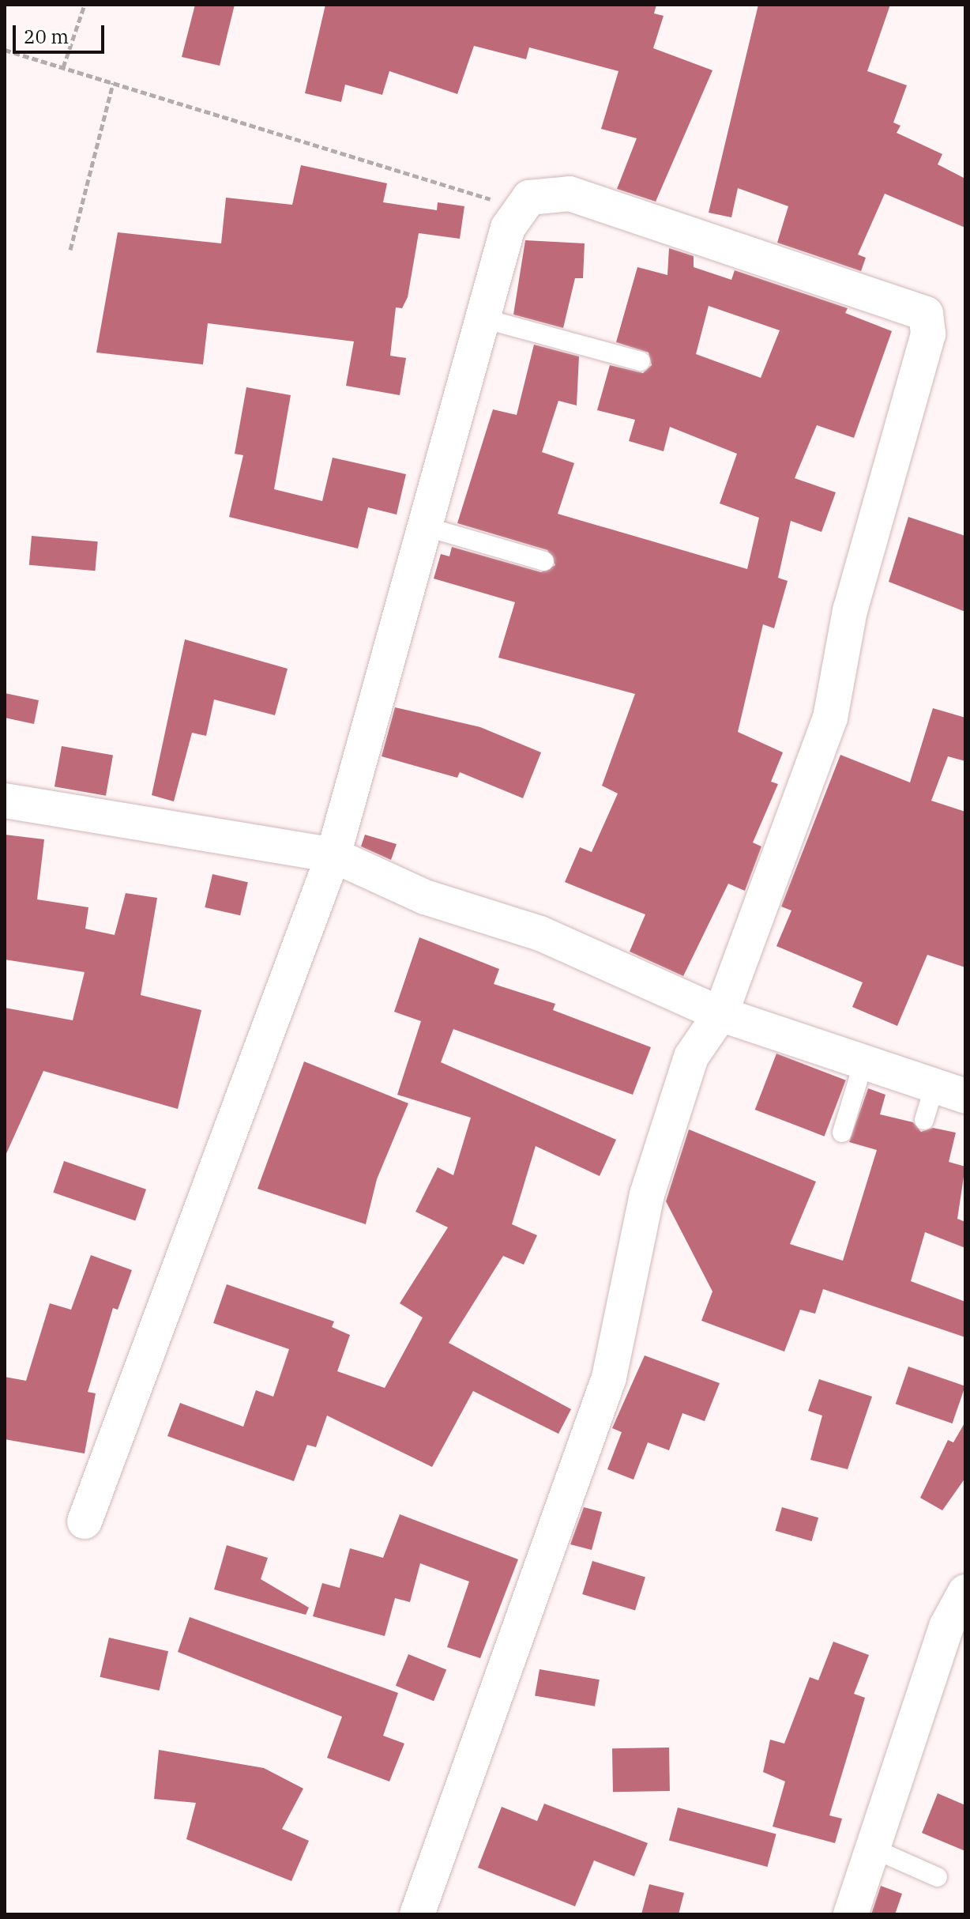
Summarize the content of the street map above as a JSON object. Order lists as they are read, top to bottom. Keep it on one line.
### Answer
{"scale_bar":"20 m"}
